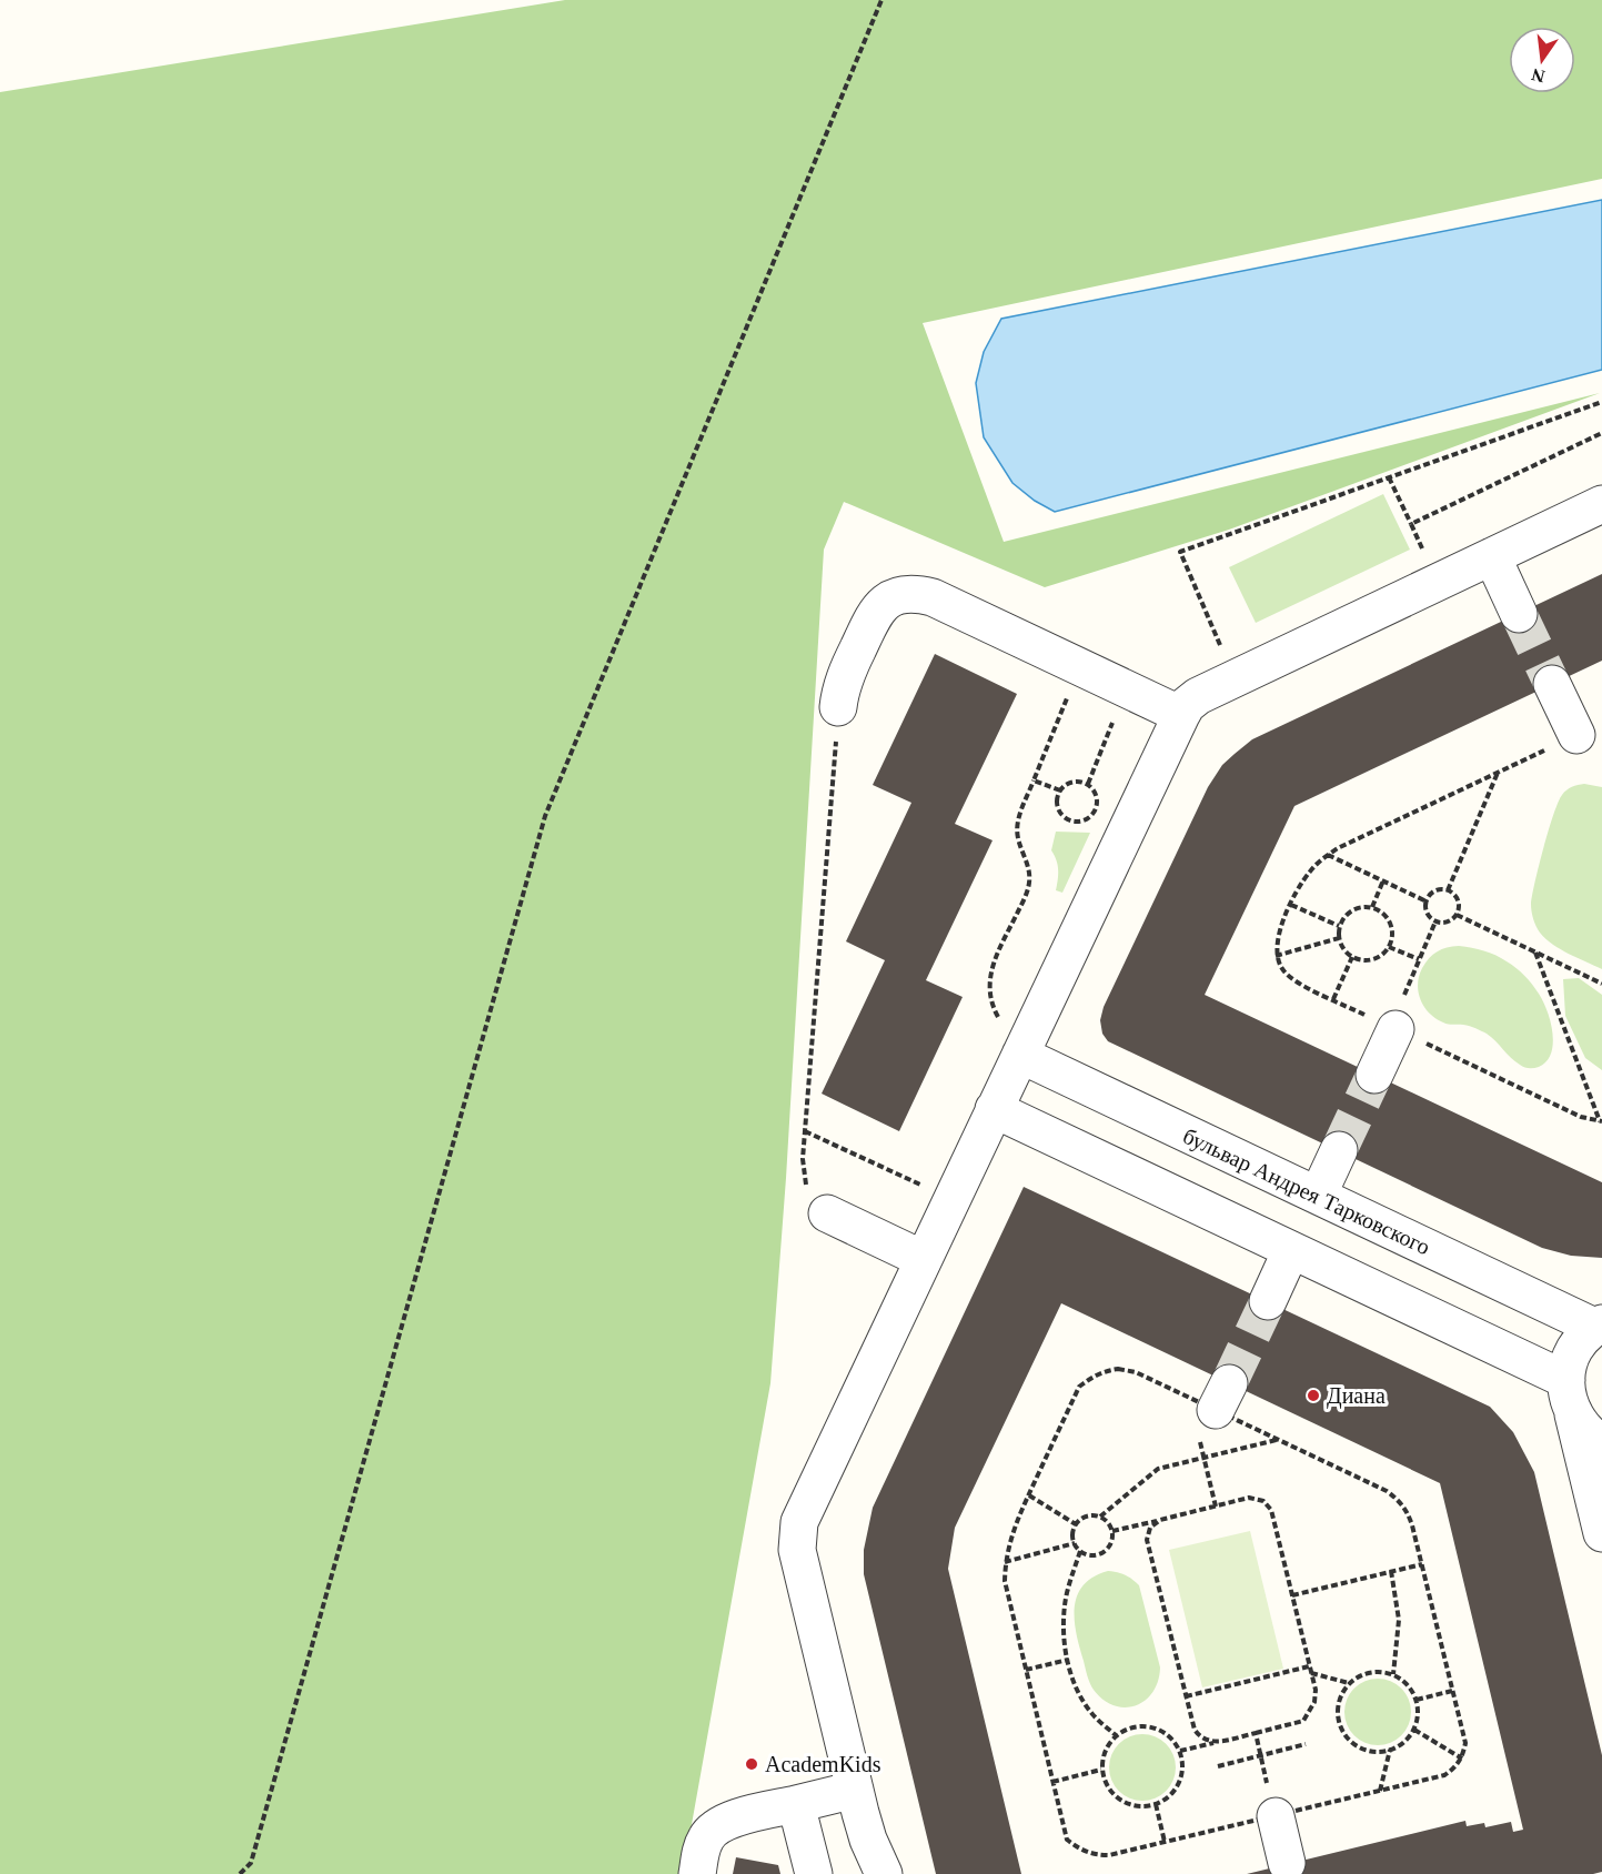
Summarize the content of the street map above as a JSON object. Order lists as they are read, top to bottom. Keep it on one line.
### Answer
{"streets":{"street":["бульвар Андрея Тарковского"]},"places":["Диана","AcademKids"],"north":"bottom"}
